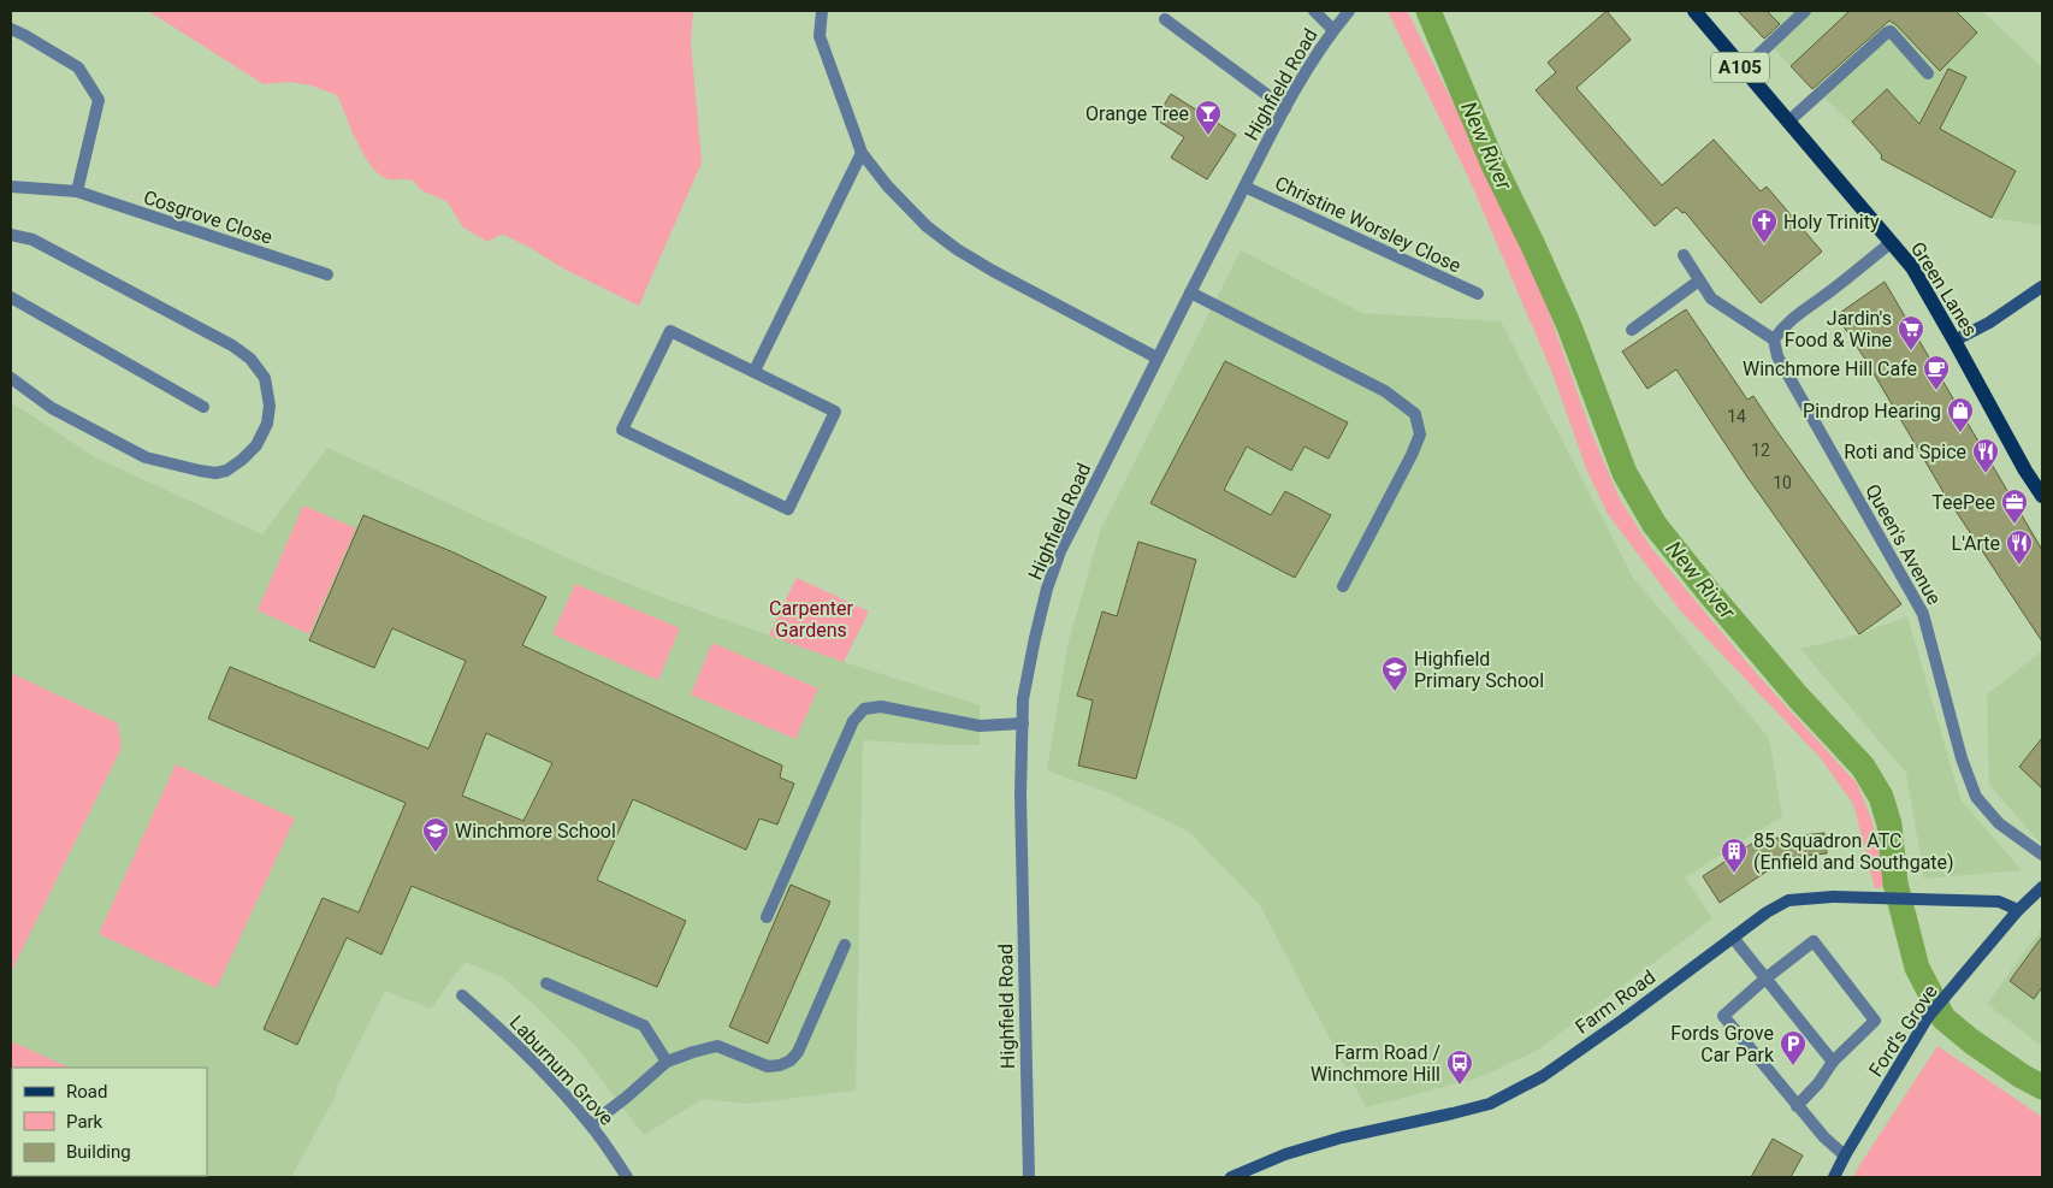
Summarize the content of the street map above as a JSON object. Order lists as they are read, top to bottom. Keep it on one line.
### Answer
{"streets":{"main road":["A105","Green Lanes"],"street":["Highfield Road","Cosgrove Close","Christine Worsley Close","Queen's Avenue","Farm Road","Ford's Grove","Laburnum Grove"]},"crossings":[["Highfield Road","Christine Worsley Close"],["Farm Road","Ford's Grove"]],"water":["New River"],"parks":["Carpenter Gardens"],"places":{"bar":["Orange Tree"],"church":["Holy Trinity"],"supermarket":["Jardin's Food & Wine"],"cafe":["Winchmore Hill Cafe"],"shop":["Pindrop Hearing"],"restaurant":["Roti and Spice","L'Arte"],"office":["TeePee"],"school or university":["Highfield Primary School","Winchmore School"],"building":["85 Squadron ATC (Enfield and Southgate)"],"parking":["Fords Grove Car Park"],"bus stop":["Farm Road / Winchmore Hill"]},"house_numbers":["14","12","10"],"legend":["Road","Park","Building"]}
